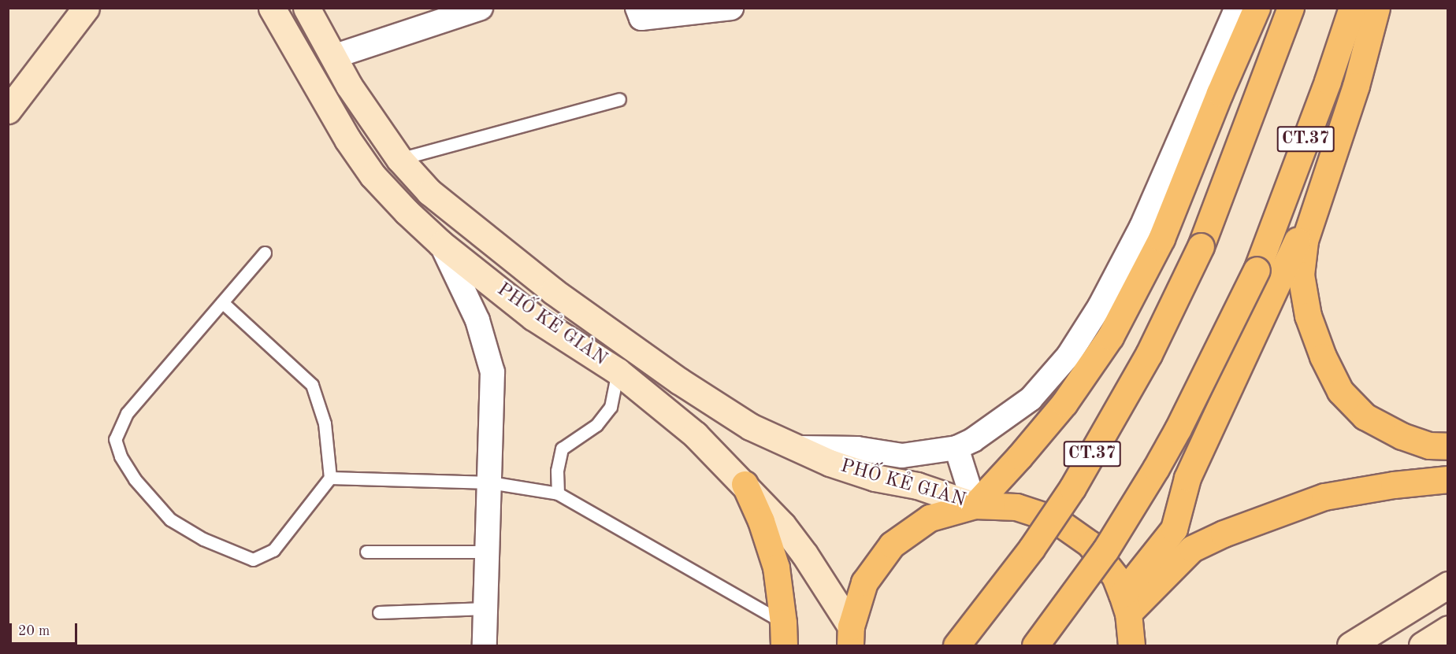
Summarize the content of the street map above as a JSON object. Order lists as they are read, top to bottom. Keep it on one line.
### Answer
{"streets":{"main road":["CT.37","PHỐ KẺ GIÀN"]},"scale_bar":"20 m"}
